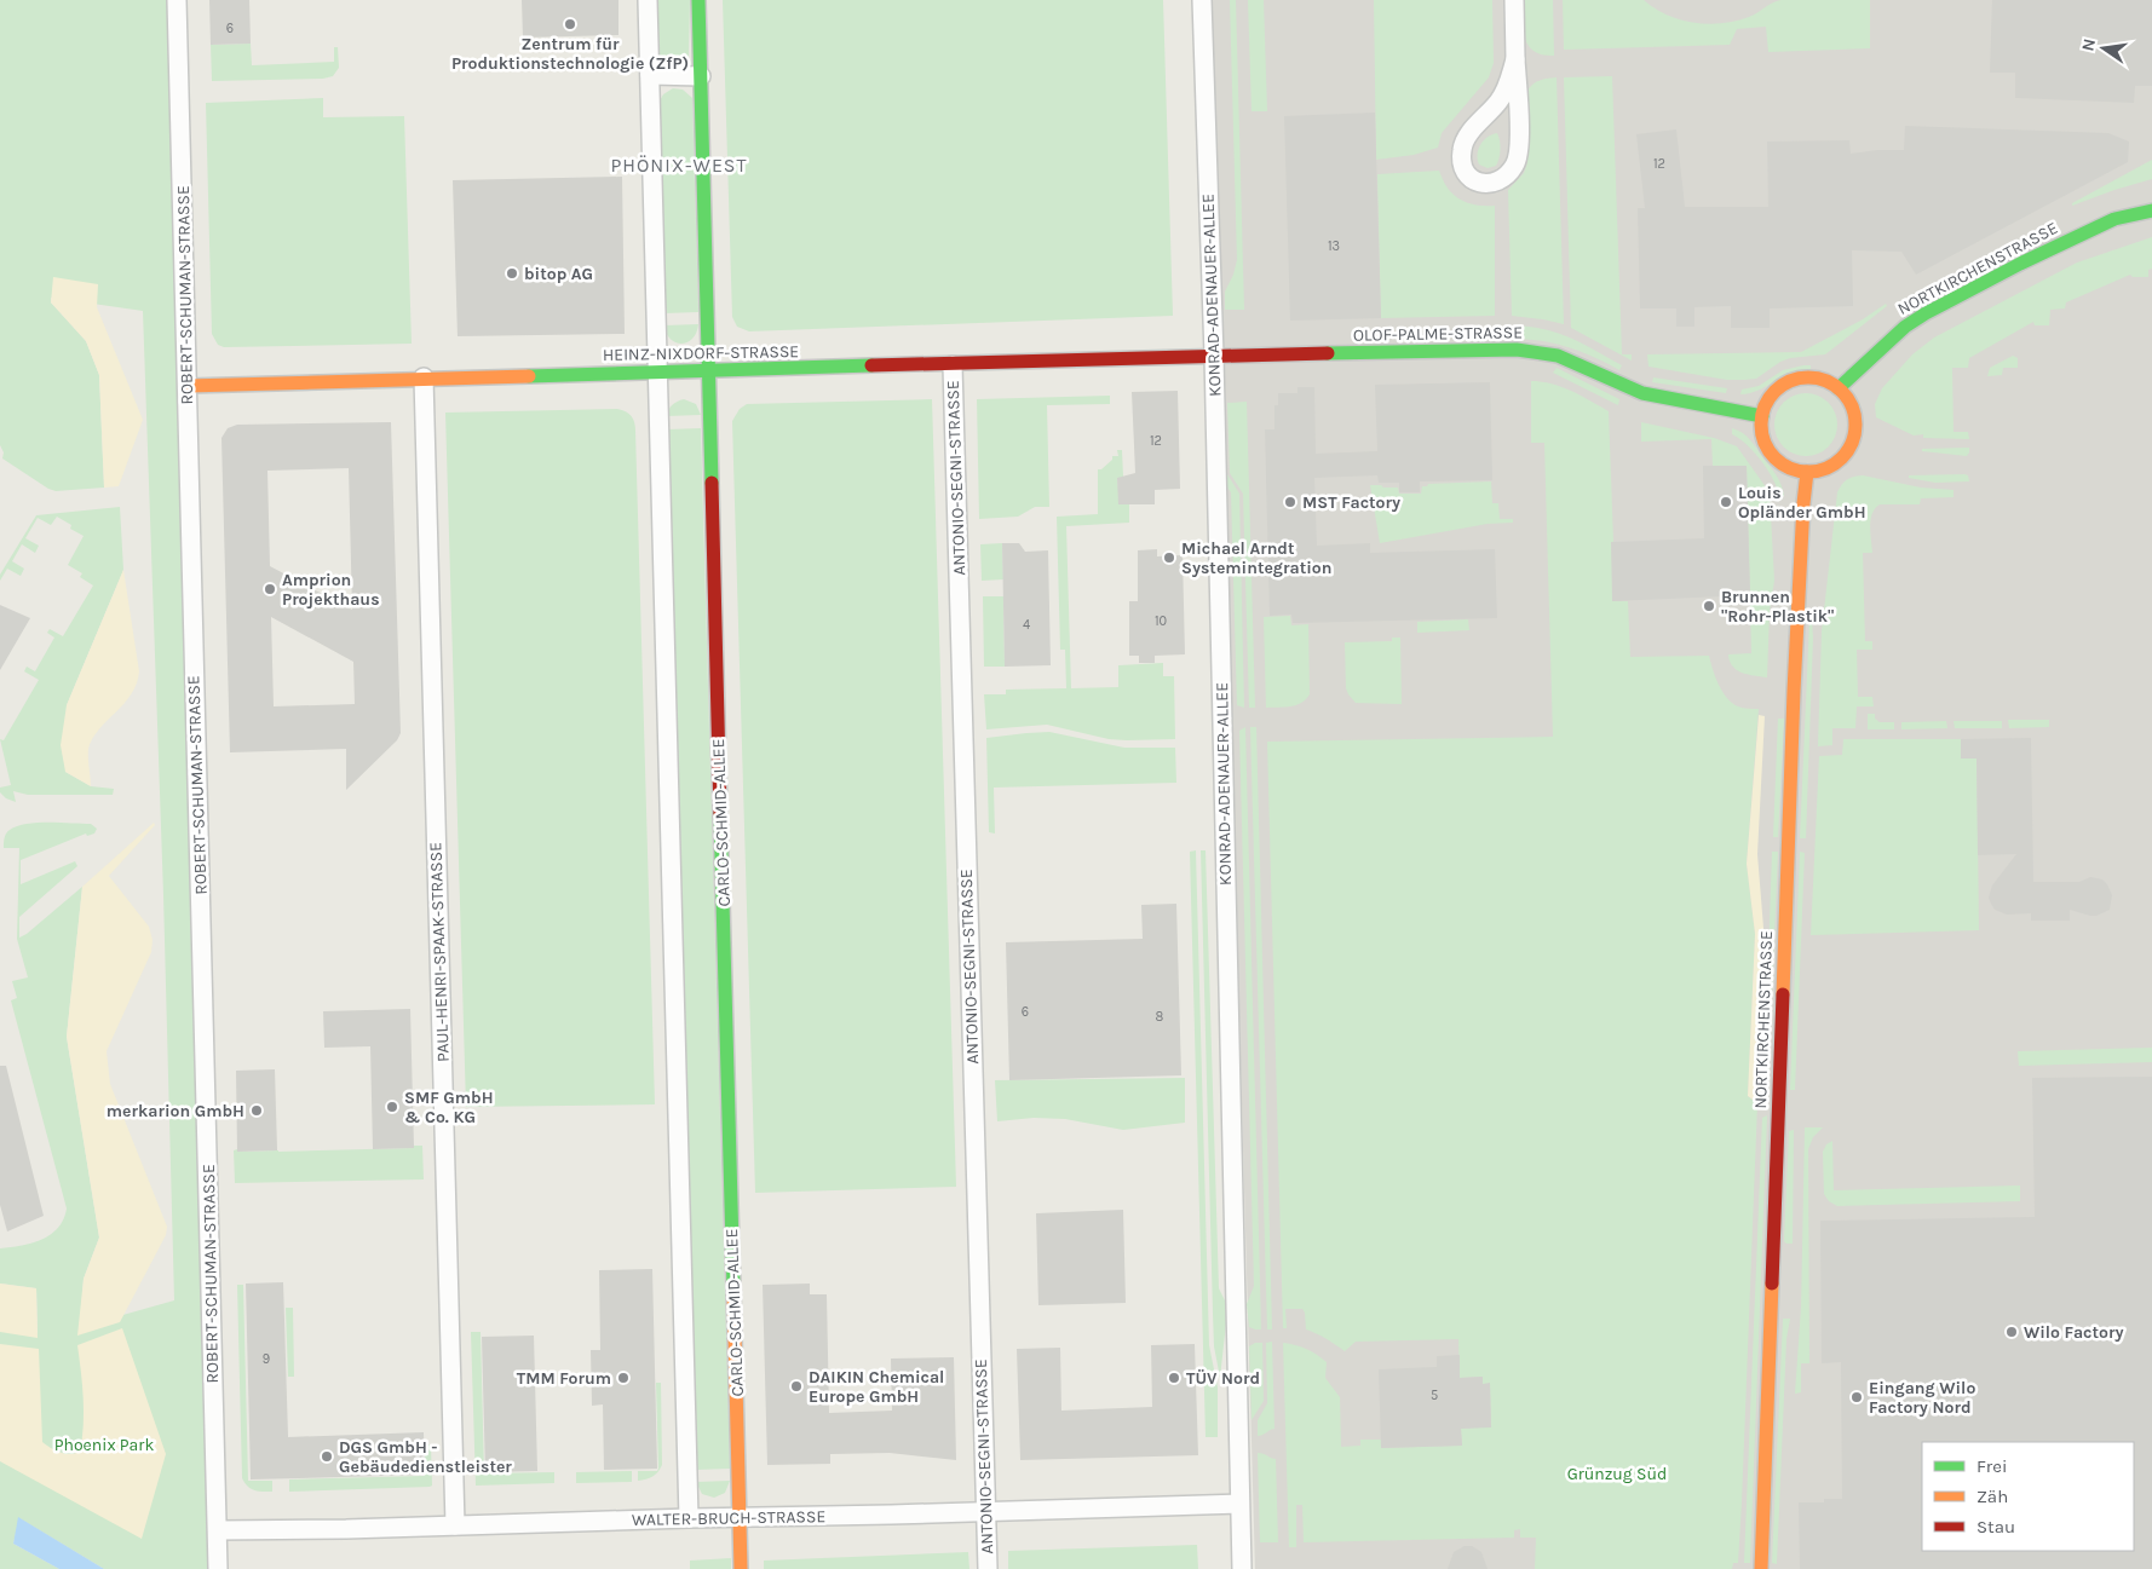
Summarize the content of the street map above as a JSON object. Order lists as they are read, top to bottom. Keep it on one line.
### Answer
{"streets":{"street":["NORTKIRCHENSTRASSE","ROBERT-SCHUMAN-STRASSE","KONRAD-ADENAUER-ALLEE","OLOF-PALME-STRASSE","HEINZ-NIXDORF-STRASSE","ANTONIO-SEGNI-STRASSE","CARLO-SCHMID-ALLEE","PAUL-HENRI-SPAAK-STRASSE","WALTER-BRUCH-STRASSE"]},"crossings":[["NORTKIRCHENSTRASSE","OLOF-PALME-STRASSE"],["ROBERT-SCHUMAN-STRASSE","HEINZ-NIXDORF-STRASSE"],["ROBERT-SCHUMAN-STRASSE","WALTER-BRUCH-STRASSE"],["KONRAD-ADENAUER-ALLEE","OLOF-PALME-STRASSE"],["KONRAD-ADENAUER-ALLEE","HEINZ-NIXDORF-STRASSE"],["KONRAD-ADENAUER-ALLEE","WALTER-BRUCH-STRASSE"],["OLOF-PALME-STRASSE","HEINZ-NIXDORF-STRASSE"],["HEINZ-NIXDORF-STRASSE","ANTONIO-SEGNI-STRASSE"],["HEINZ-NIXDORF-STRASSE","CARLO-SCHMID-ALLEE"],["HEINZ-NIXDORF-STRASSE","PAUL-HENRI-SPAAK-STRASSE"],["ANTONIO-SEGNI-STRASSE","WALTER-BRUCH-STRASSE"],["CARLO-SCHMID-ALLEE","WALTER-BRUCH-STRASSE"],["PAUL-HENRI-SPAAK-STRASSE","WALTER-BRUCH-STRASSE"]],"districts":["PHÖNIX-WEST"],"parks":["Phoenix Park","Grünzug Süd"],"places":["Zentrum für Produktionstechnologie (ZfP)","bitop AG","MST Factory","Louis Opländer GmbH","Michael Arndt Systemintegration","Amprion Projekthaus","Brunnen \"Rohr-Plastik\"","SMF GmbH & Co. KG","merkarion GmbH","Wilo Factory","TMM Forum","TÜV Nord","DAIKIN Chemical Europe GmbH","Eingang Wilo Factory Nord","DGS GmbH - Gebäudedienstleister"],"house_numbers":["6","12","13","12","10","4","6","8","9","5"],"legend":["Frei","Zäh","Stau"],"north":"left"}
